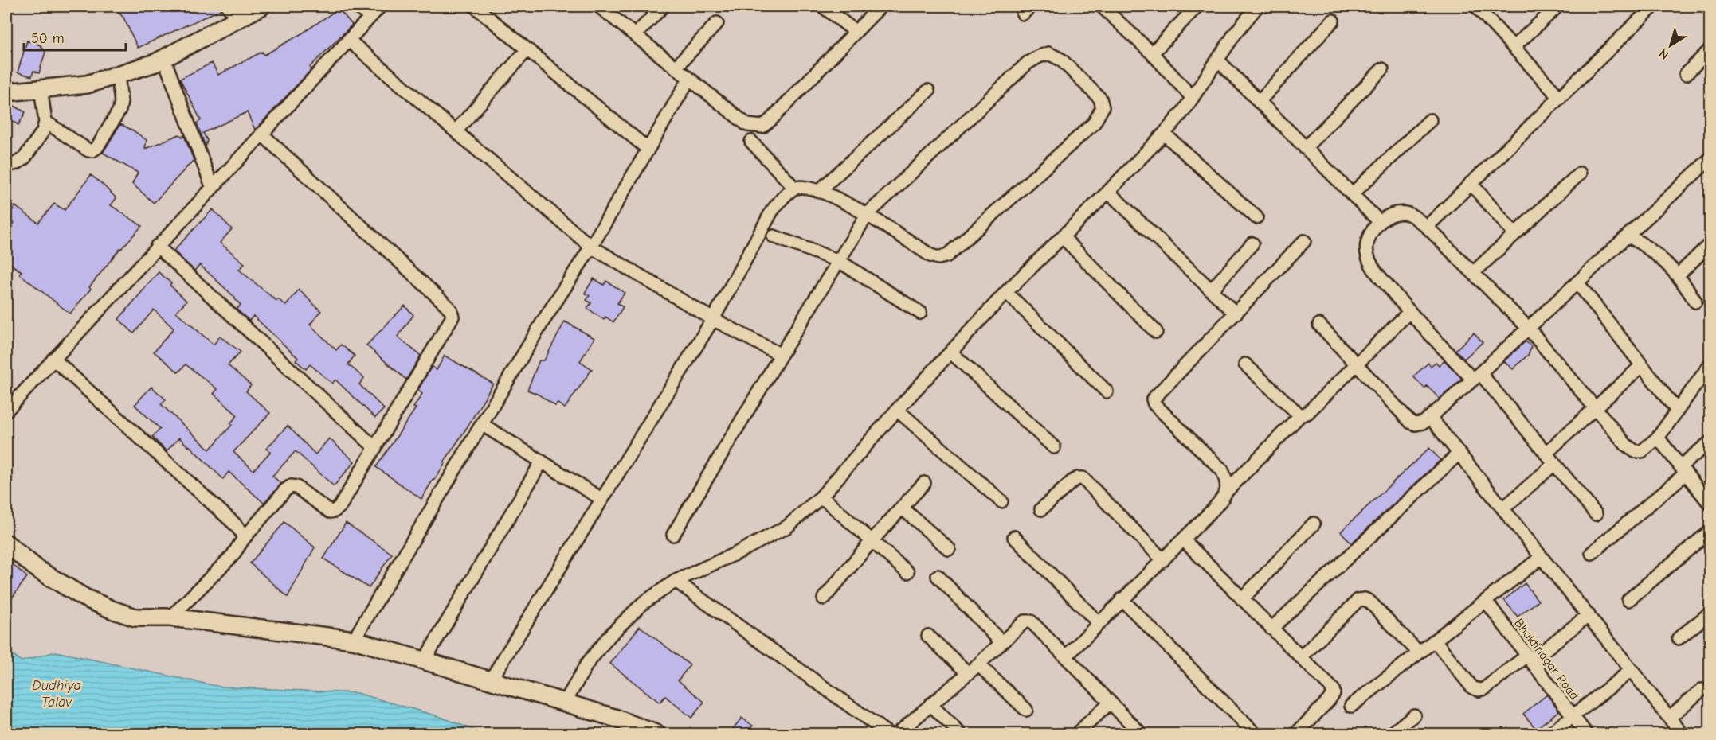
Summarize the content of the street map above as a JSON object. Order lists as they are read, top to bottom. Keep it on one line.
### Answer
{"streets":{"street":["Bhaktinagar Road"]},"water":["Dudhiya Talav"],"scale_bar":"50 m","north":"bottom left"}
